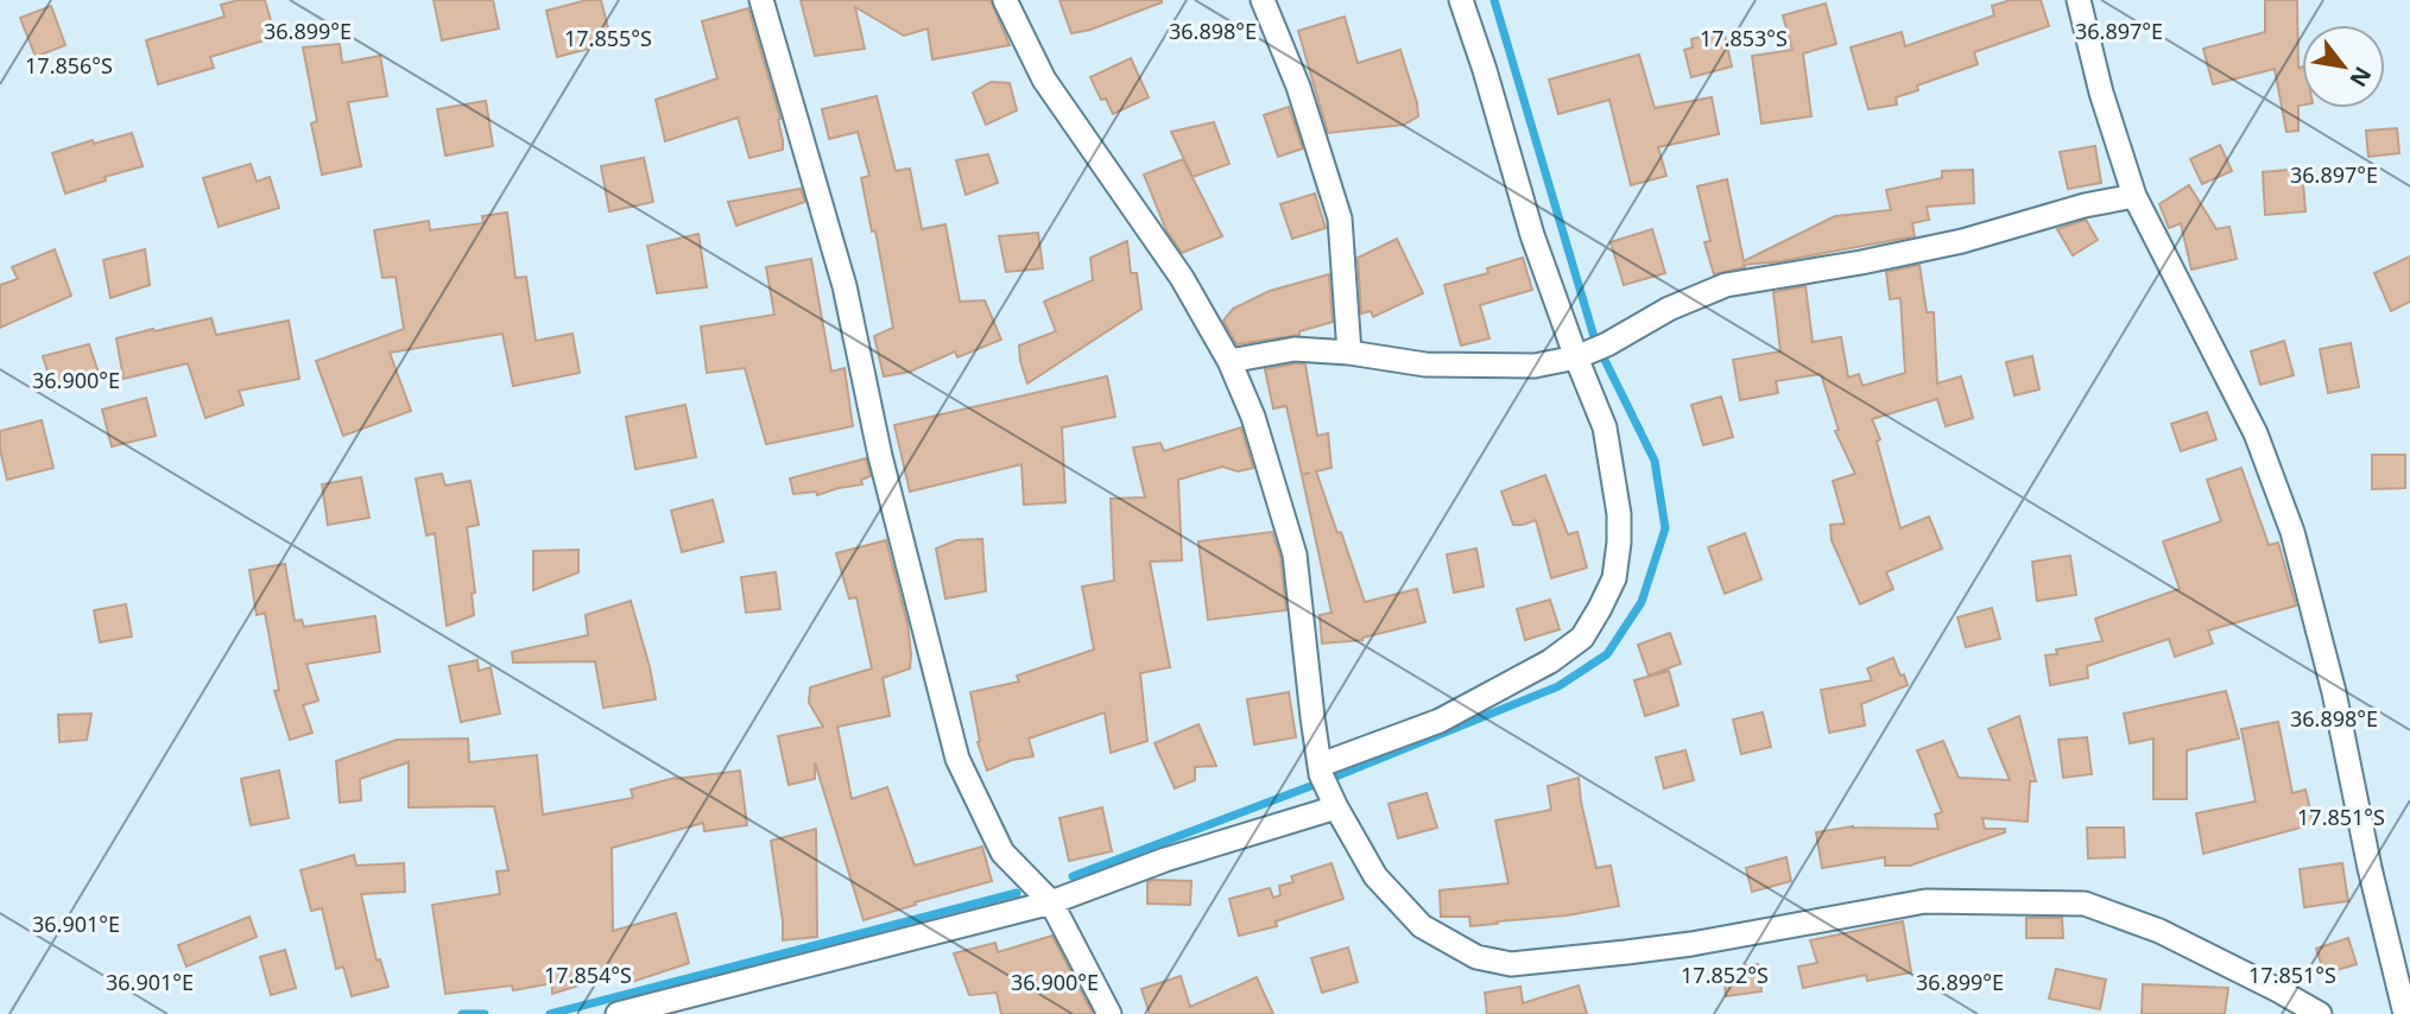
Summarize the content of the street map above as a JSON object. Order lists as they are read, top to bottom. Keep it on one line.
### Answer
{"north":"bottom right","coordinates":["36.899°E","36.897°E","36.898°E","17.855°S","17.853°S","17.856°S","36.900°E","17.851°S","36.901°E","17.854°S","17.852°S"]}
